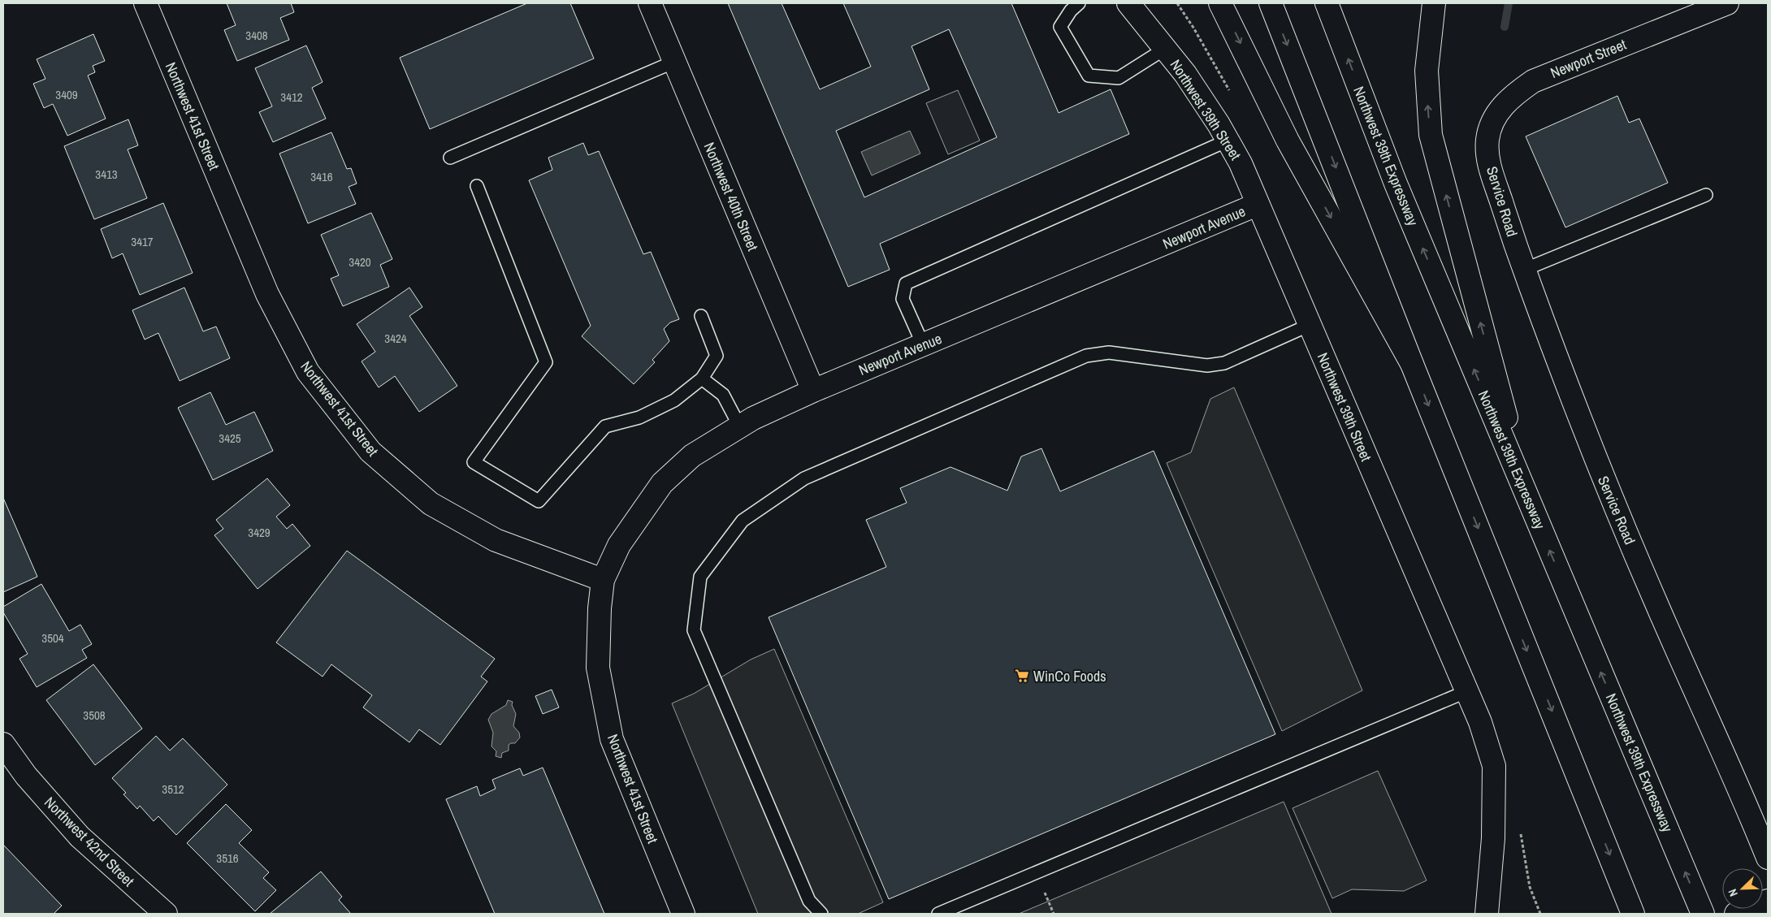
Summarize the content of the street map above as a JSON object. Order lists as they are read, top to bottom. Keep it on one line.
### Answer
{"streets":{"main road":["Newport Street","Northwest 39th Street","Northwest 41st Street","Northwest 39th Expressway","Northwest 40th Street","Service Road","Newport Avenue","Northwest 42nd Street"]},"crossings":[["Newport Street","Service Road"],["Northwest 39th Street","Newport Avenue"],["Northwest 41st Street","Newport Avenue"],["Northwest 40th Street","Newport Avenue"]],"places":{"supermarket":["WinCo Foods"]},"house_numbers":["3408","3409","3412","3413","3416","3417","3420","3424","3425","3429","3504","3508","3512","3516"],"north":"bottom left"}
